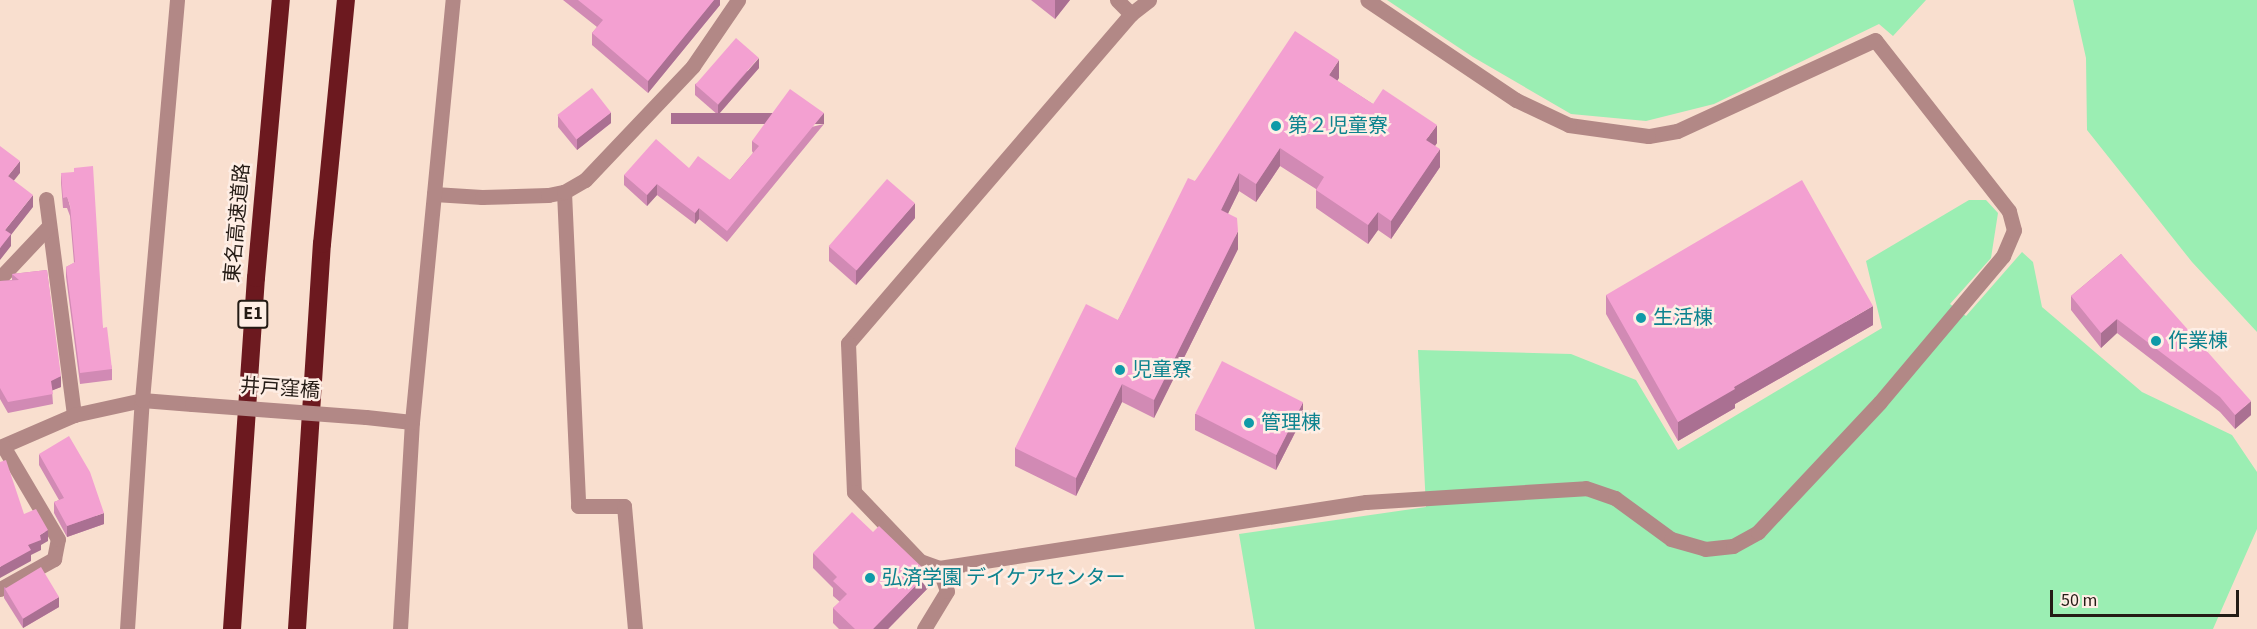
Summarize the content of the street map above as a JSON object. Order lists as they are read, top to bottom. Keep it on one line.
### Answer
{"streets":{"highway":["東名高速道路","E1"],"street":["井戸窪橋"]},"places":["第２児童寮","生活棟","作業棟","児童寮","管理棟","弘済学園 デイケアセンター"],"scale_bar":"50 m"}
